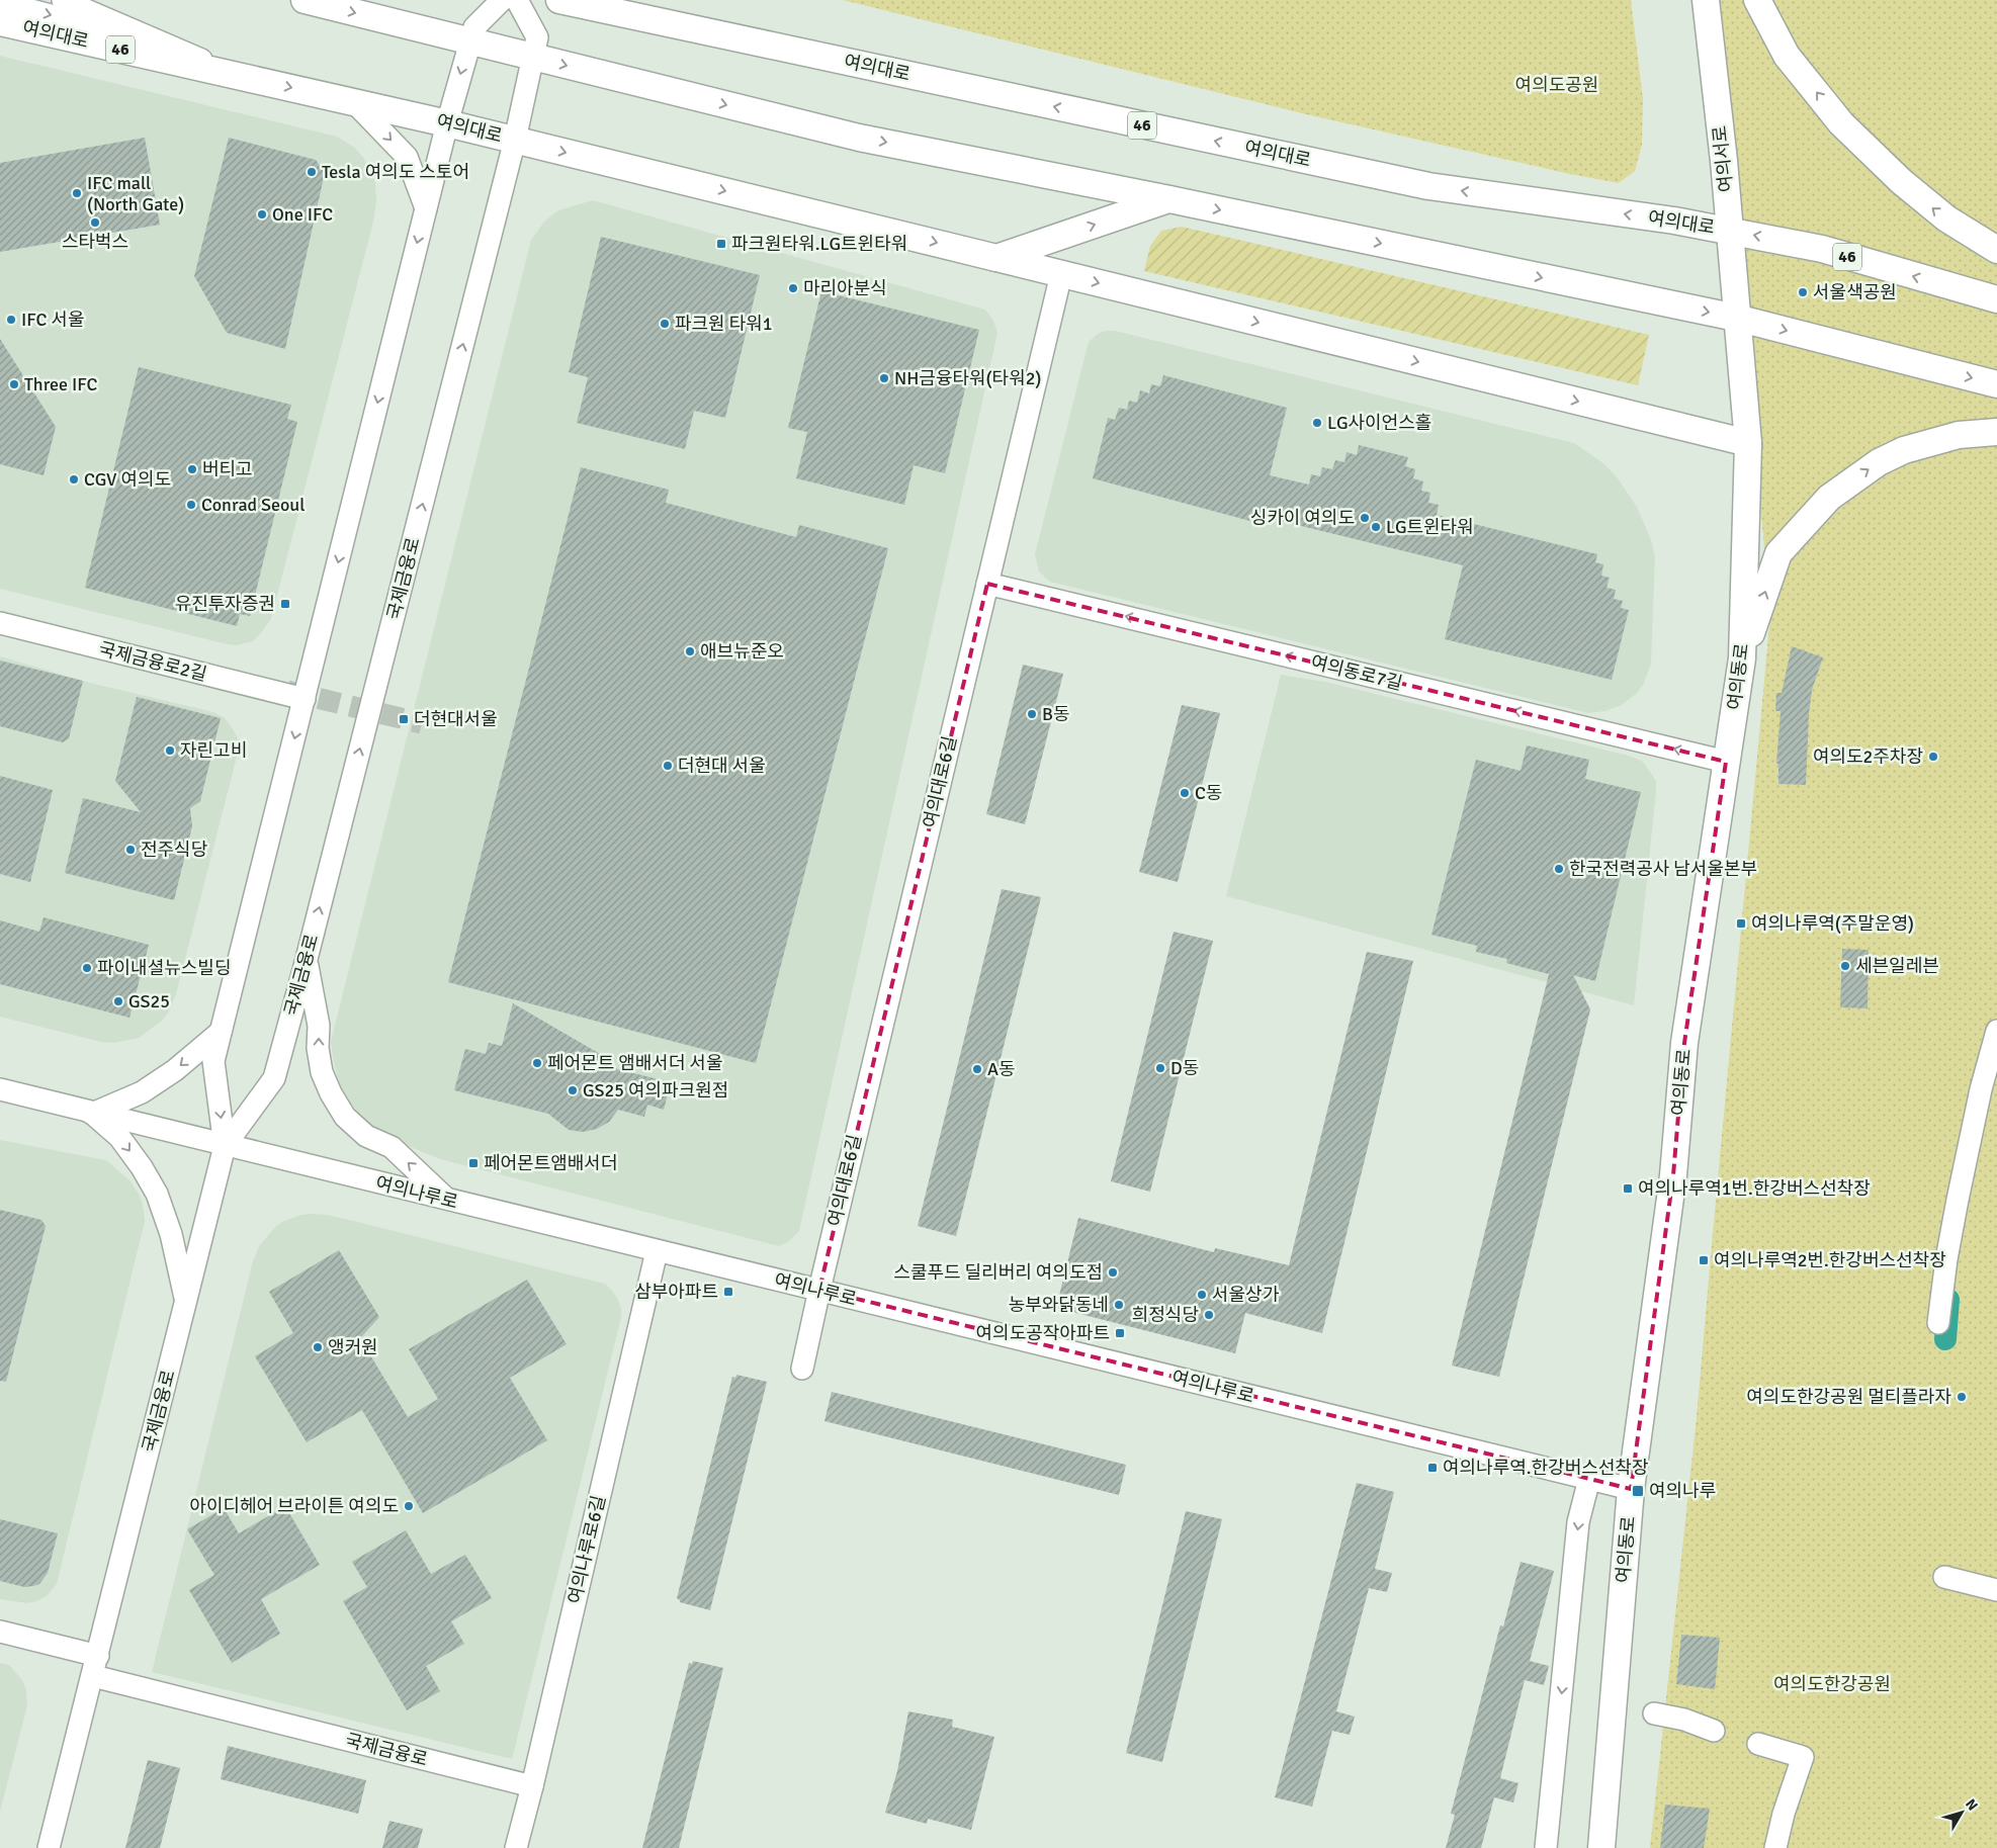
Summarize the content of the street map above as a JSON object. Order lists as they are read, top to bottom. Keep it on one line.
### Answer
{"streets":{"main road":["여의대로","46","여의서로","여의동로"],"street":["국제금융로","국제금융로2길","여의동로7길","여의대로6길","여의나루로","여의나루로6길"]},"crossings":[["여의대로","여의서로"],["여의대로","국제금융로"],["여의대로","여의동로"],["여의대로","여의대로6길"],["여의서로","여의동로"],["국제금융로","국제금융로2길"],["국제금융로","여의나루로"],["국제금융로","여의나루로6길"],["여의동로7길","여의동로"],["여의동로7길","여의대로6길"],["여의동로","여의나루로"],["여의대로6길","여의나루로"],["여의나루로","여의나루로6길"]],"one_way":["여의동로7길"],"parks":["여의도공원","여의도한강공원"],"places":{"other":["Tesla 여의도 스토어","IFC mall (North Gate)","One IFC","스타벅스","마리아분식","서울색공원","IFC 서울","파크원 타워1","NH금융타워(타워2)","Three IFC","LG사이언스홀","버티고","CGV 여의도","Conrad Seoul","싱카이 여의도","LG트윈타워","애브뉴준오","B동","자린고비","여의도2주차장","더현대 서울","C동","전주식당","한국전력공사 남서울본부","세븐일레븐","파이내셜뉴스빌딩","GS25","페어몬트 앰배서더 서울","D동","A동","GS25 여의파크원점","스쿨푸드 딜리버리 여의도점","서울상가","농부와닭동네","희정식당","앵커원","여의도한강공원 멀티플라자","아이디헤어 브라이튼 여의도"],"transit":["파크원타워.LG트윈타워","유진투자증권","더현대서울","여의나루역(주말운영)","페어몬트앰배서더","여의나루역1번.한강버스선착장","여의나루역2번.한강버스선착장","삼부아파트","여의도공작아파트","여의나루역.한강버스선착장","여의나루"]},"north":"top right"}
